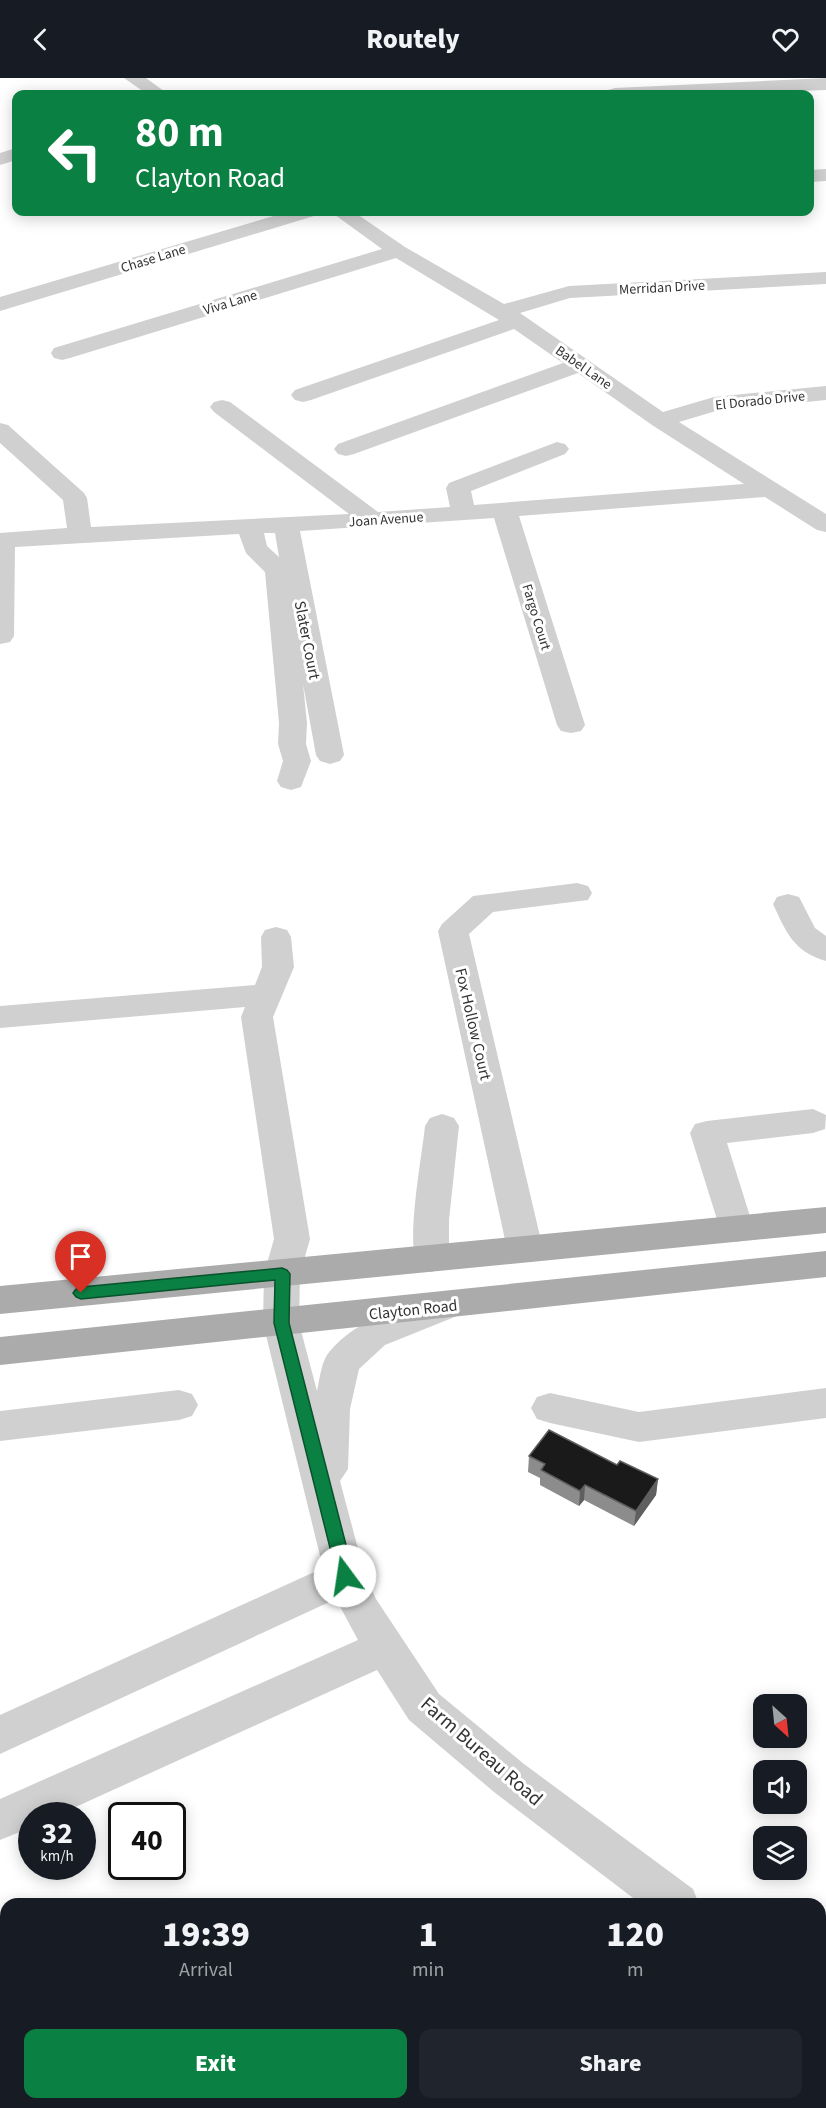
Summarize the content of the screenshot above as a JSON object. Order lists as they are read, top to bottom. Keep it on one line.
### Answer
{"streets":{"main road":["Clayton Road"],"street":["Chase Lane","Merridan Drive","Viva Lane","Babel Lane","El Dorado Drive","Joan Avenue","Fargo Court","Slater Court","Fox Hollow Court","Farm Bureau Road"]},"crossings":[["Merridan Drive","Babel Lane"],["Viva Lane","Babel Lane"],["Babel Lane","El Dorado Drive"],["Babel Lane","Joan Avenue"],["Joan Avenue","Fargo Court"],["Joan Avenue","Slater Court"],["Clayton Road","Farm Bureau Road"]],"north":"bottom right","page":{"header":"Routely","turn":["80 m","Clayton Road"],"speed":"32 km/h","limit":"40","eta":["19:39","Arrival","1","min","120","m"],"buttons":["Exit","Share"]}}
